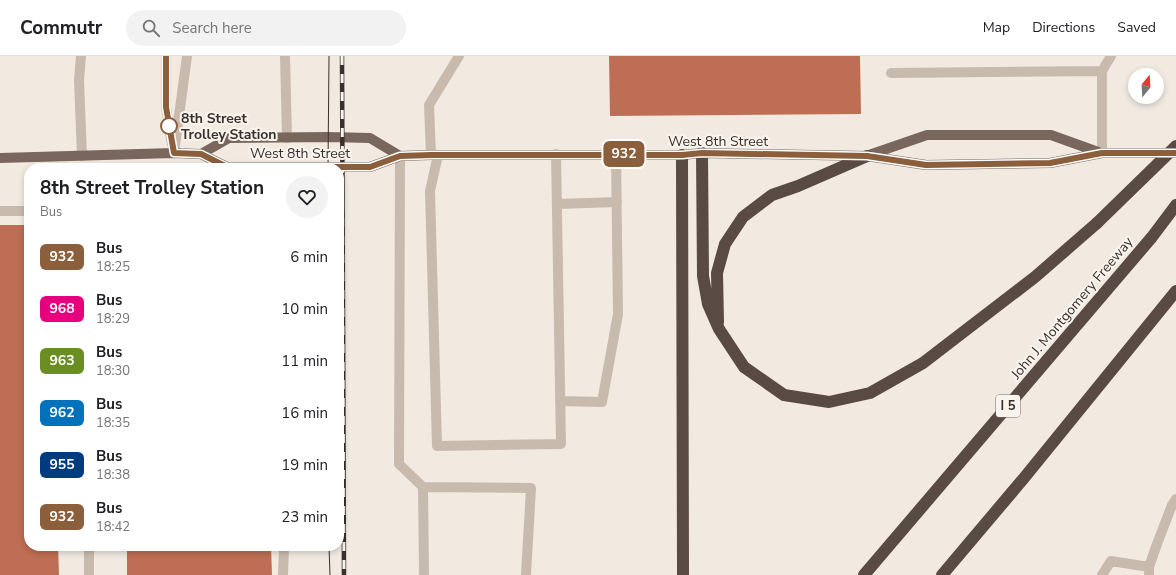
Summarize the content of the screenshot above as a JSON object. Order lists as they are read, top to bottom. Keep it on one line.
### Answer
{"streets":{"highway":["John J. Montgomery Freeway","I 5"],"main road":["West 8th Street"]},"places":["8th Street Trolley Station"],"lines":["bus line 932"],"north":"top","page":{"header":"Commutr","search":"Search here","nav":["Map","Directions","Saved"],"on_map":"932","heading":["8th Street Trolley Station","Bus"],"list":[{"mark":"932","name":"Bus","note":"18:25","value":"6 min"},{"mark":"968","name":"Bus","note":"18:29","value":"10 min"},{"mark":"963","name":"Bus","note":"18:30","value":"11 min"},{"mark":"962","name":"Bus","note":"18:35","value":"16 min"},{"mark":"955","name":"Bus","note":"18:38","value":"19 min"},{"mark":"932","name":"Bus","note":"18:42","value":"23 min"}]}}
